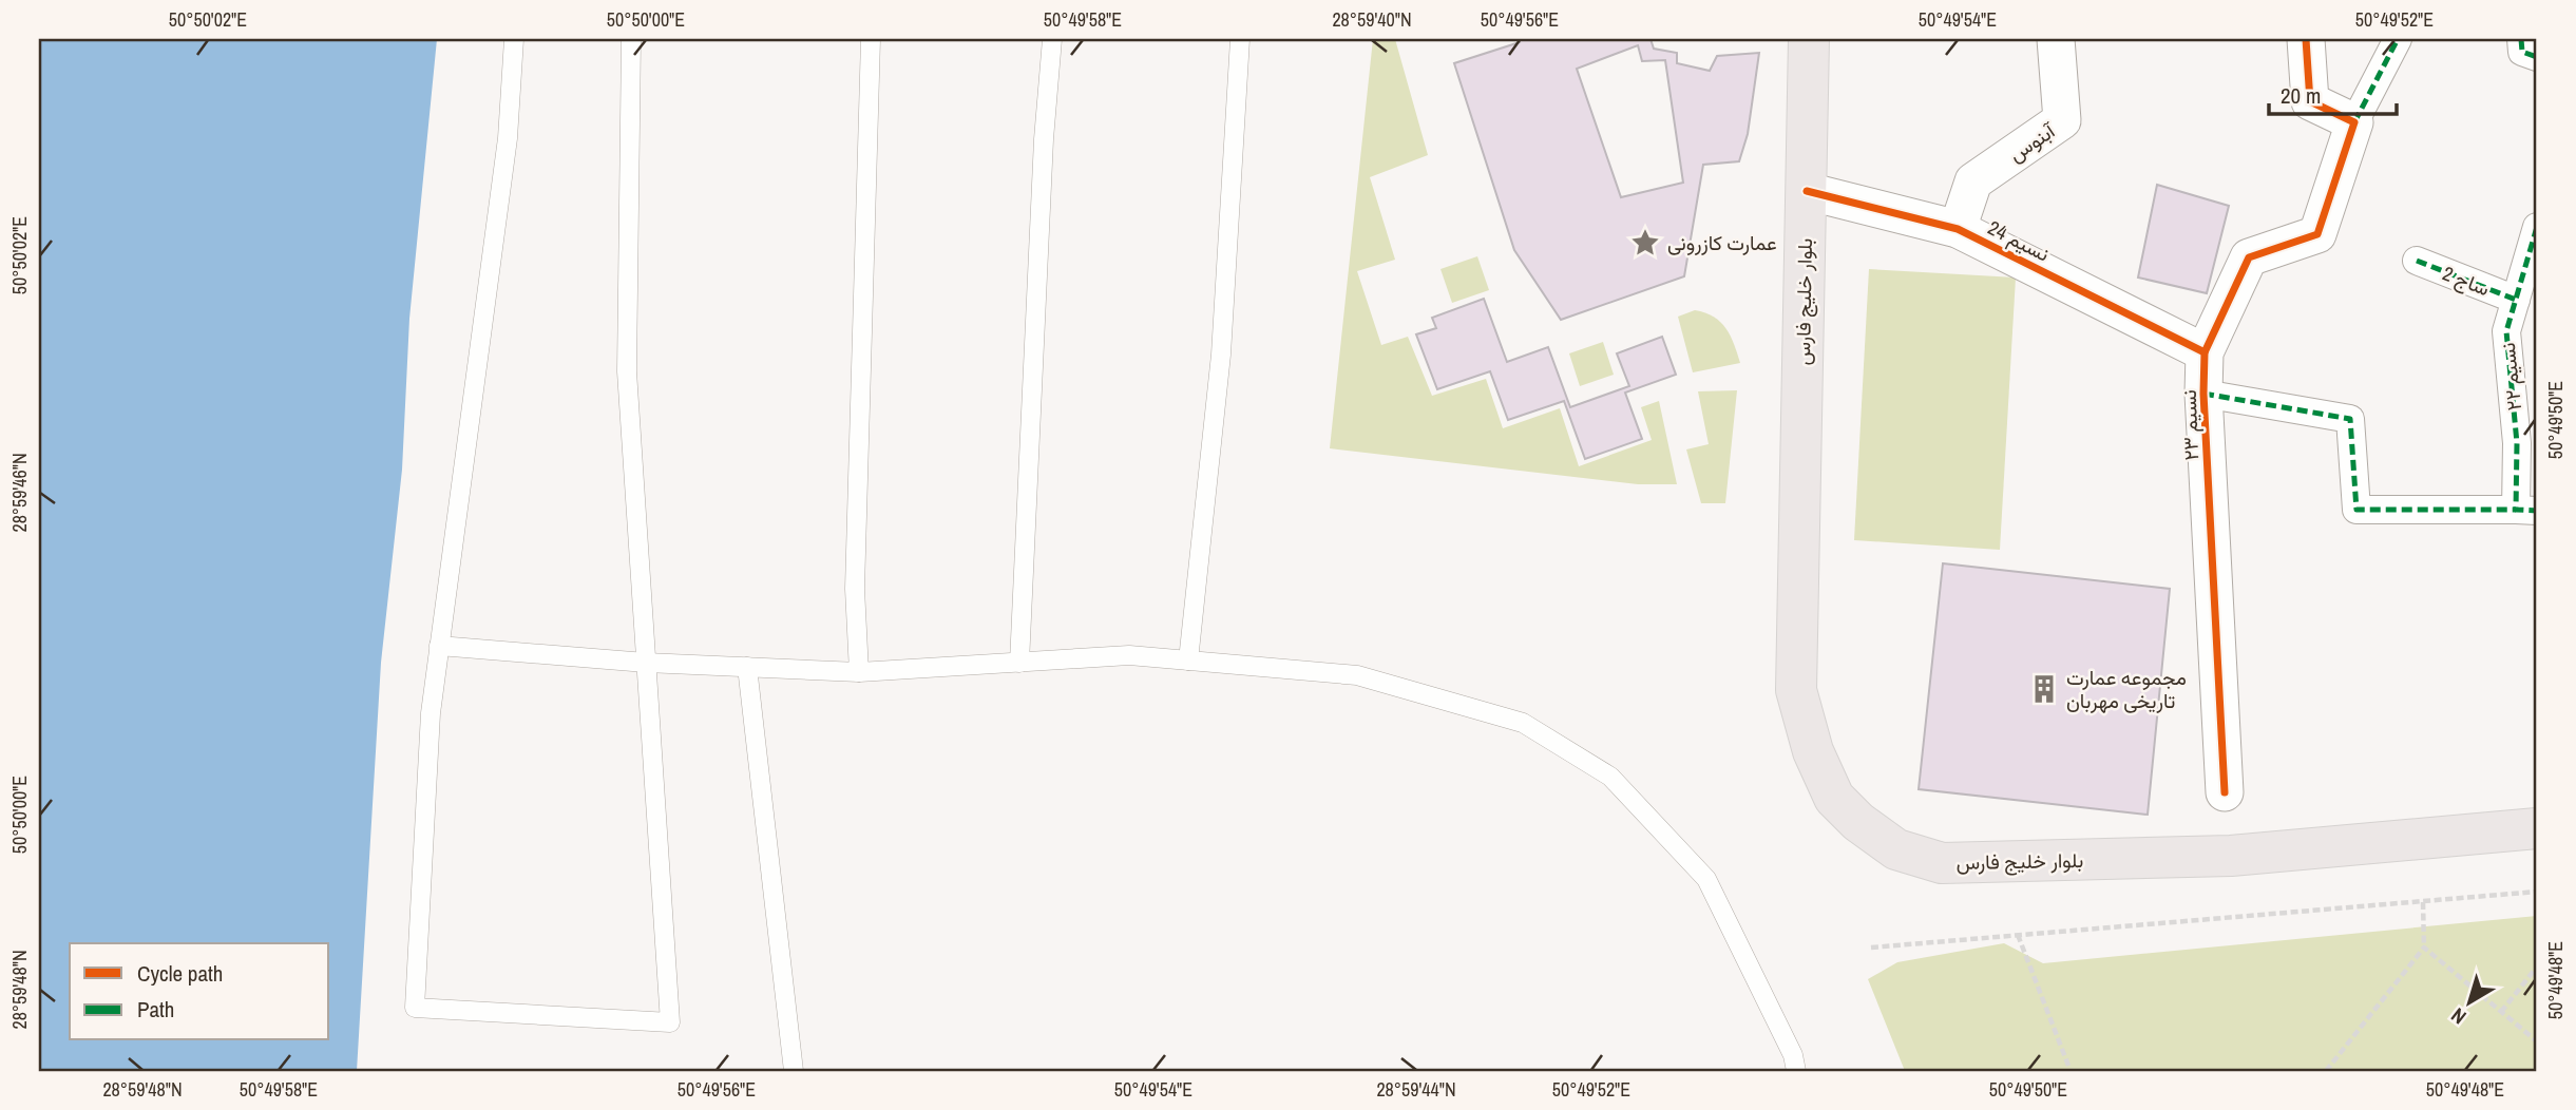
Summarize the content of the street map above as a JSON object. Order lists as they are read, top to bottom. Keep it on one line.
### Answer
{"streets":{"main road":["بلوار خلیج فارس"],"street":["آبنوس","نسیم 24","ساج 2","نسیم ۲۲","نسیم ۲۳"]},"crossings":[["آبنوس","نسیم 24"],["نسیم 24","بلوار خلیج فارس"],["نسیم 24","نسیم ۲۳"],["ساج 2","نسیم ۲۲"]],"places":{"place":["عمارت کازرونی"],"building":["مجموعه عمارت تاریخی مهربان"]},"legend":["Cycle path","Path"],"scale_bar":"20 m","north":"bottom left","coordinates":["50°50'02\"E","50°50'00\"E","50°49'58\"E","28°59'40\"N","50°49'56\"E","50°49'54\"E","50°49'52\"E","50°49'50\"E","28°59'46\"N","50°49'48\"E","28°59'48\"N","28°59'44\"N"]}
